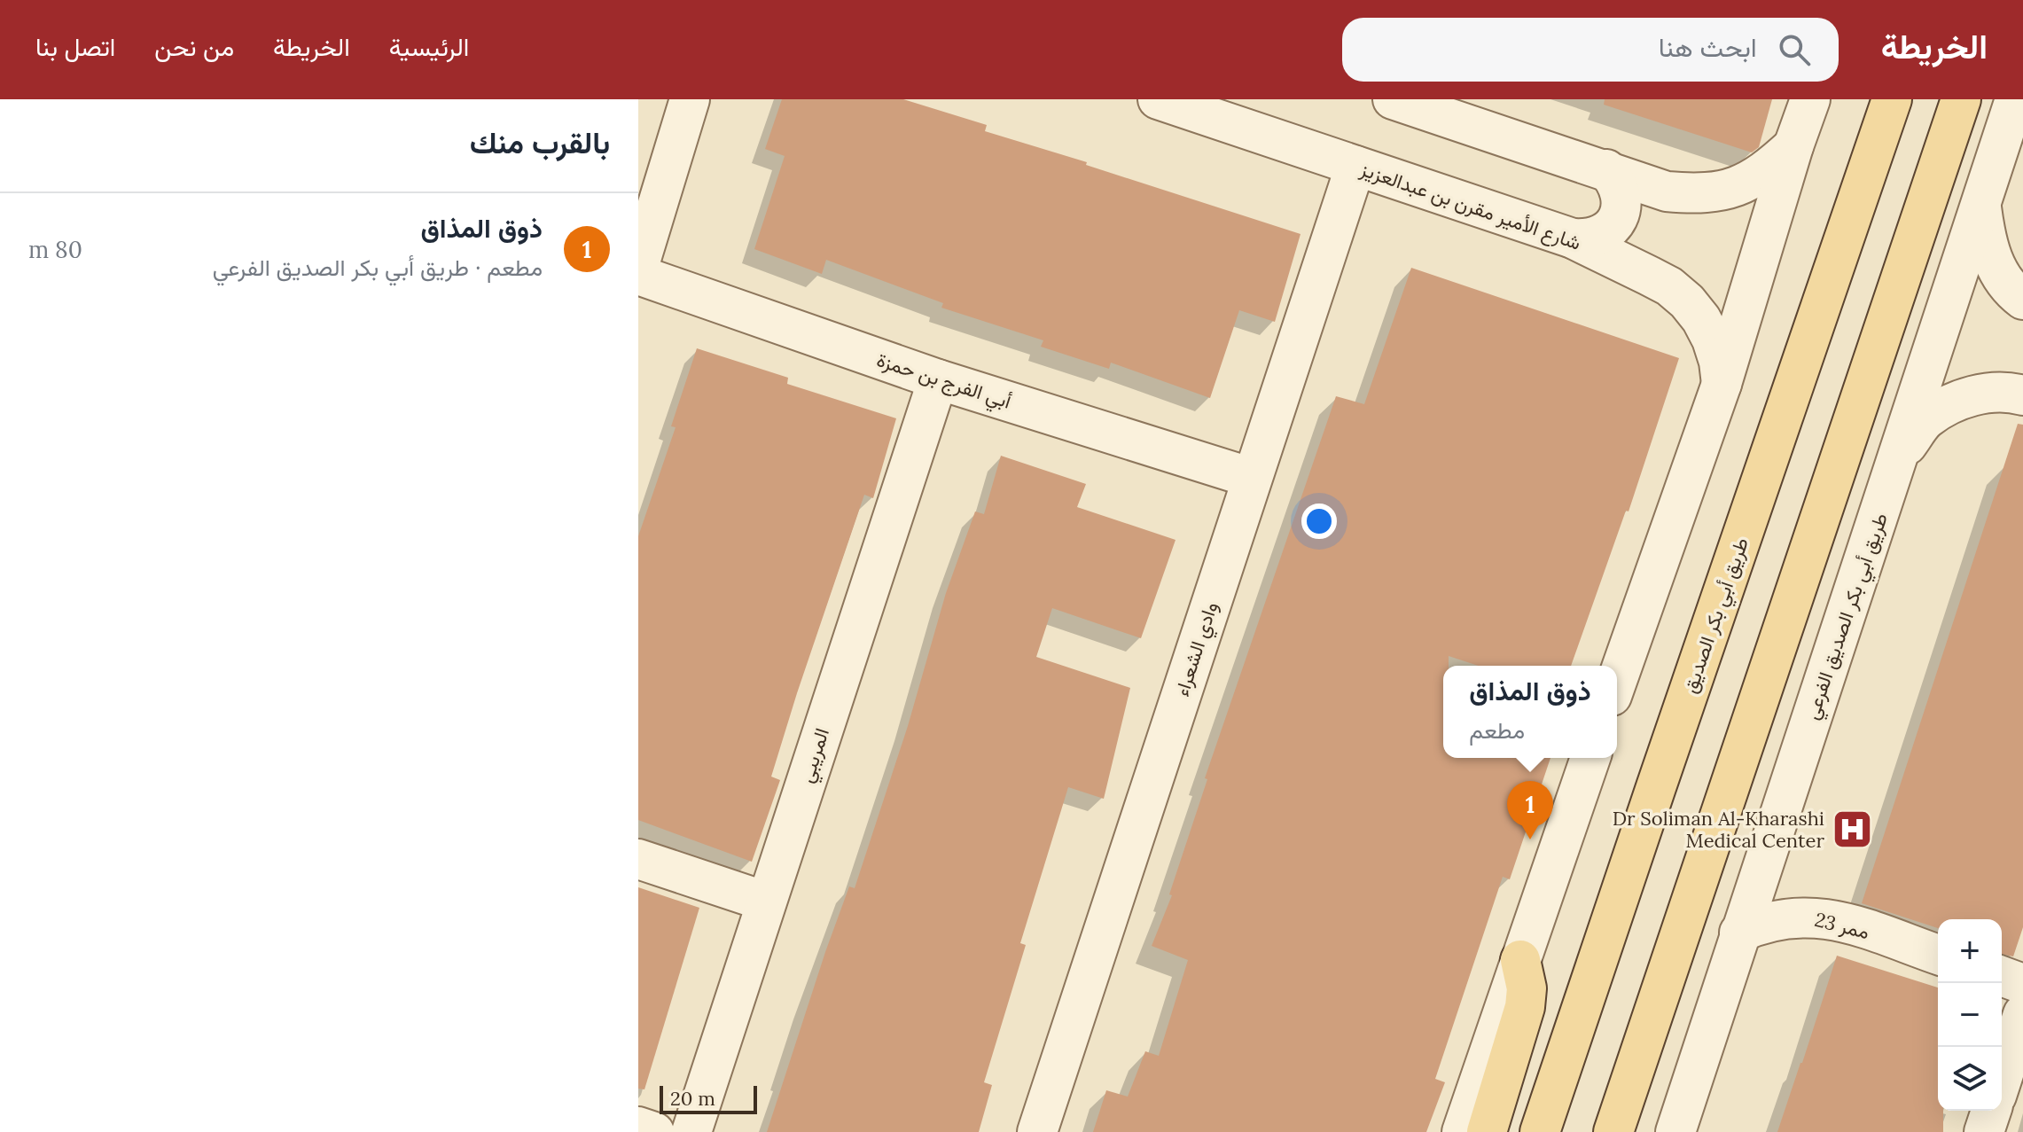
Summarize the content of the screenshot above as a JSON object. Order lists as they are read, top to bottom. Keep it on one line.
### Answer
{"streets":{"main road":["طريق أبي بكر الصديق"],"street":["شارع الأمير مقرن بن عبدالعزيز","أبي الفرج بن حمزة","طريق أبي بكر الصديق الفرعي","وادي الشعراء","المريبي","ممر 23"]},"crossings":[["شارع الأمير مقرن بن عبدالعزيز","وادي الشعراء"],["أبي الفرج بن حمزة","وادي الشعراء"],["أبي الفرج بن حمزة","المريبي"],["طريق أبي بكر الصديق الفرعي","ممر 23"]],"places":{"hospital":["Dr Soliman Al-Kharashi Medical Center"]},"scale_bar":"20 m","page":{"header":"الخريطة","search":"ابحث هنا","nav":["الرئيسية","الخريطة","من نحن","اتصل بنا"],"heading":"بالقرب منك","list":[{"mark":"1","name":"ذوق المذاق","note":"مطعم · طريق أبي بكر الصديق الفرعي","value":"80 m"}],"popup":["ذوق المذاق","مطعم"],"pins":"1","map_buttons":["+","−"],"scale":"20 m"}}
